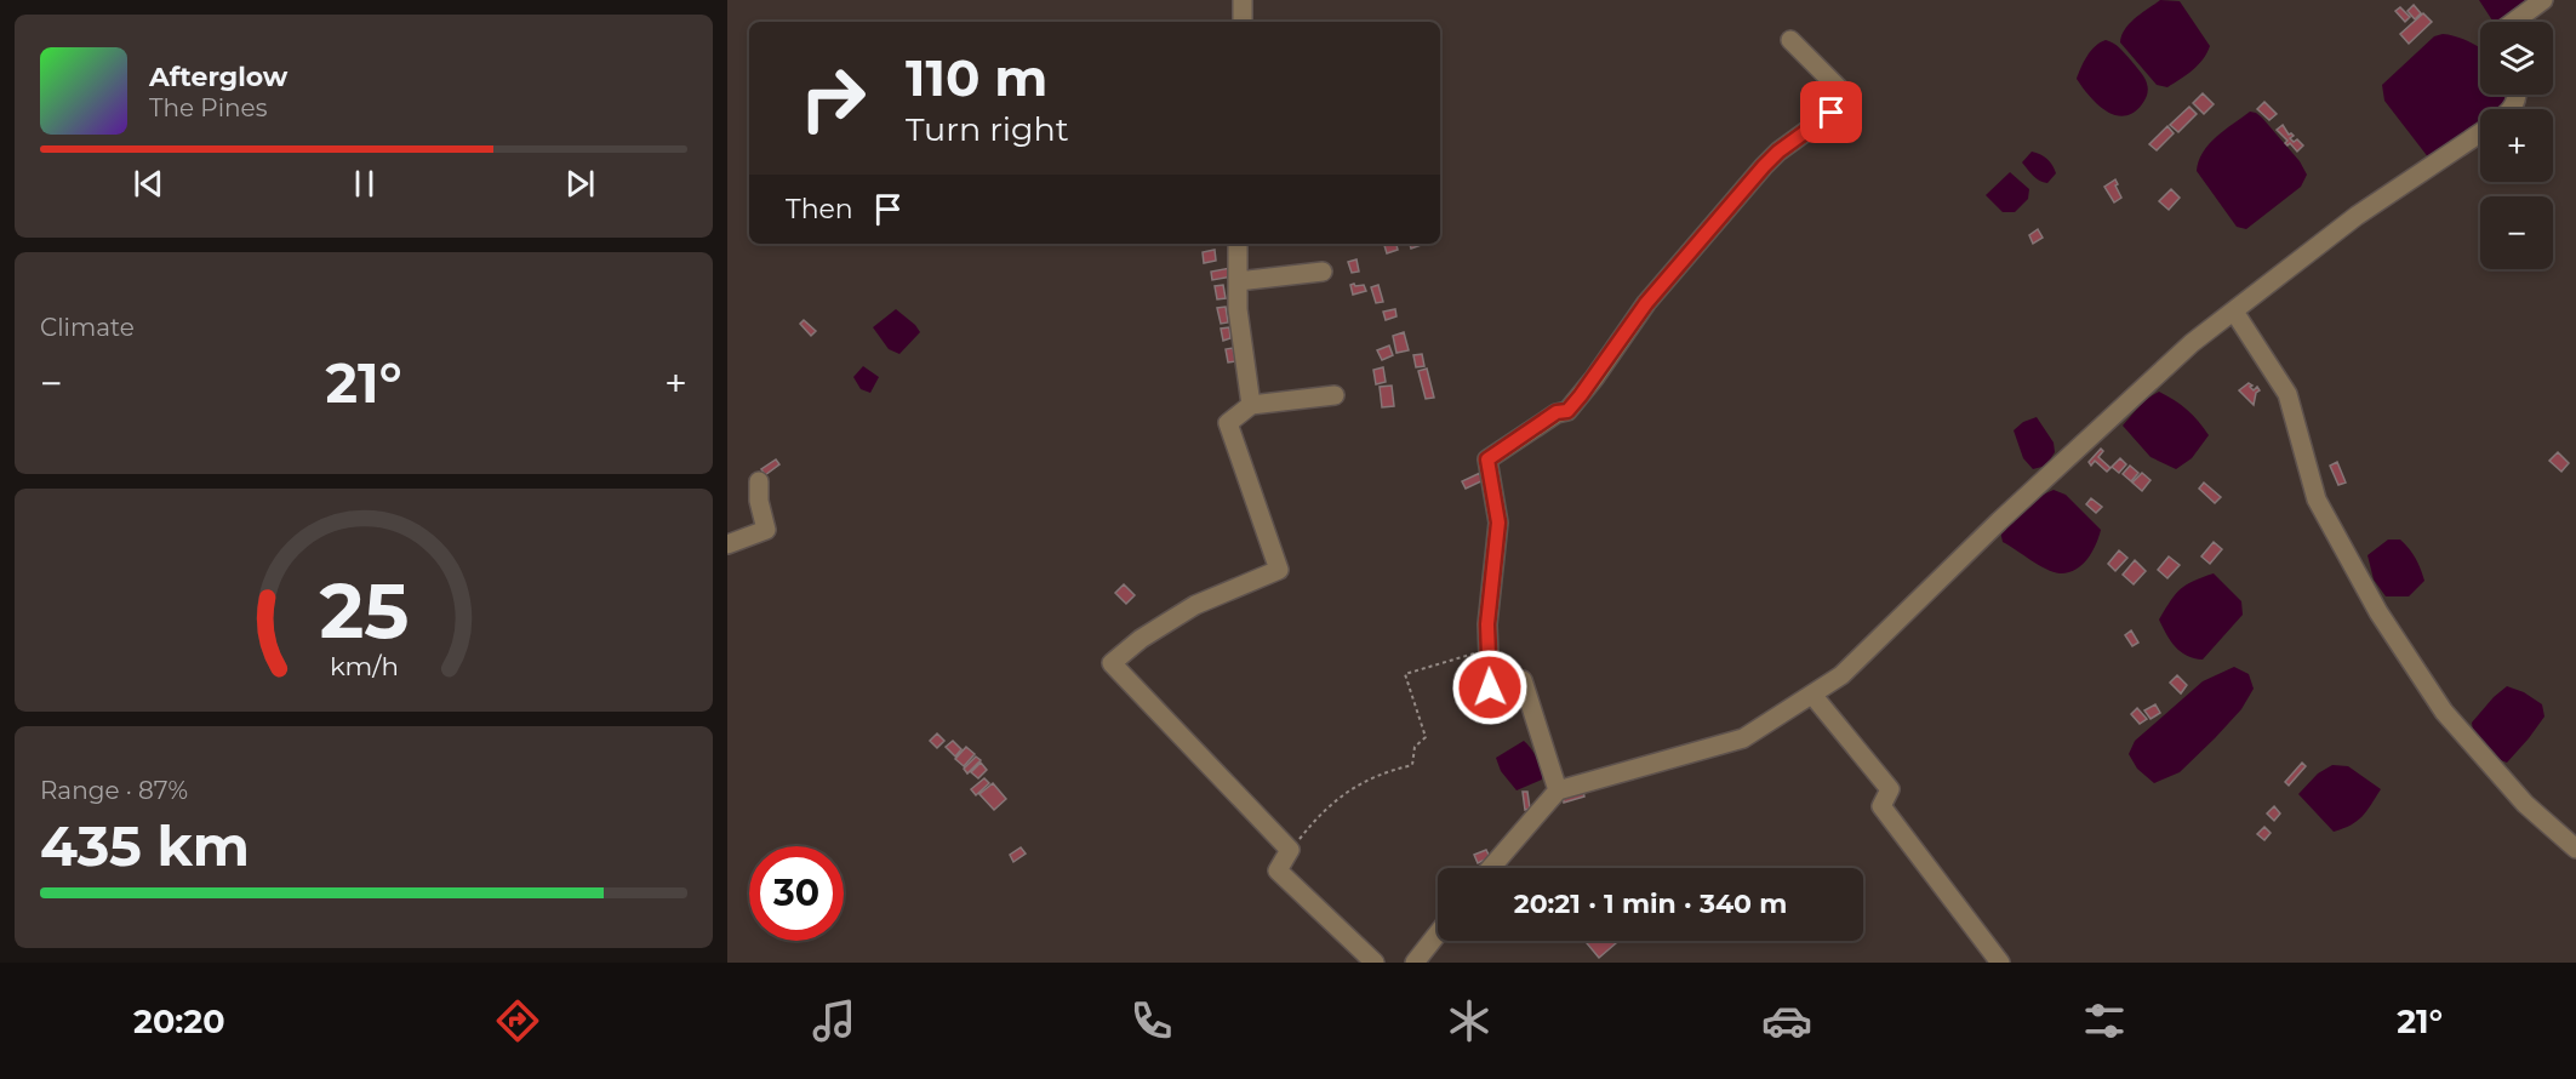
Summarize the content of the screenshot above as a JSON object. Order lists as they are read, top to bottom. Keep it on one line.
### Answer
{"page":{"map_buttons":["+","−"],"turn":["110 m","Turn right"],"song":["Afterglow","The Pines"],"then":"Then","tile":["Climate",["Range · 87%","435 km"]],"heat":["−","21°","+"],"limit":"30","trip":"20:21 · 1 min · 340 m","tabs":["20:20","21°"],"gauge":["25","km/h"]}}
